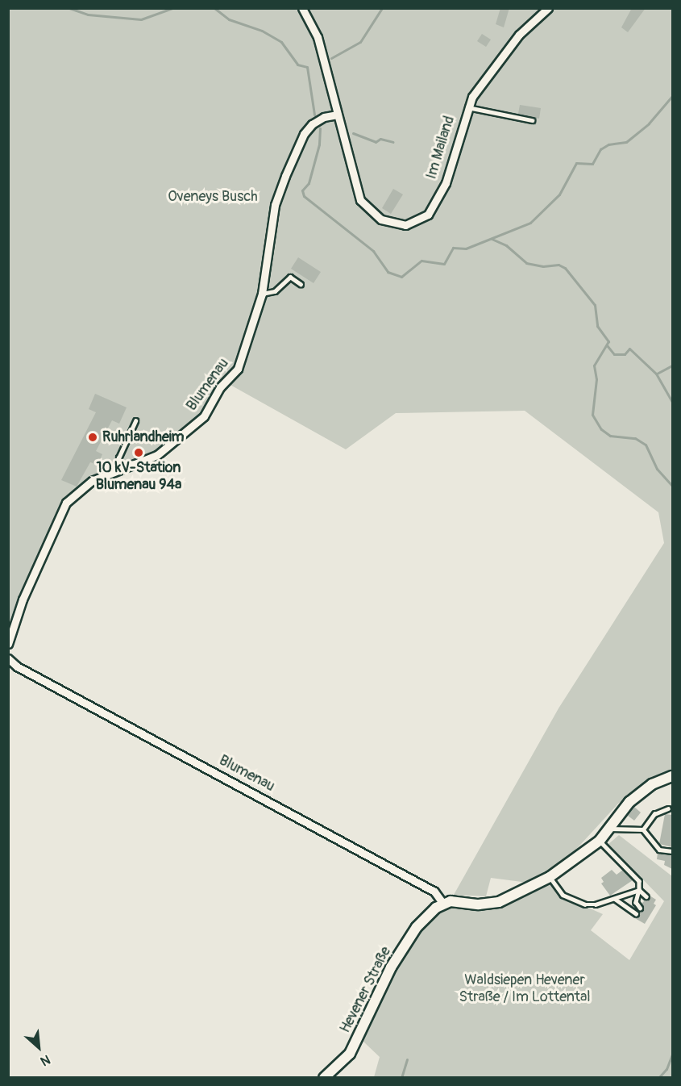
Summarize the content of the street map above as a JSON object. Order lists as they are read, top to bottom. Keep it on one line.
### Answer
{"streets":{"street":["Im Mailand","Blumenau","Hevener Straße"]},"crossings":[["Im Mailand","Blumenau"],["Blumenau","Hevener Straße"]],"parks":["Oveneys Busch","Waldsiepen Hevener Straße / Im Lottental"],"places":["Ruhrlandheim","10 kV-Station Blumenau 94a"],"north":"bottom right"}
